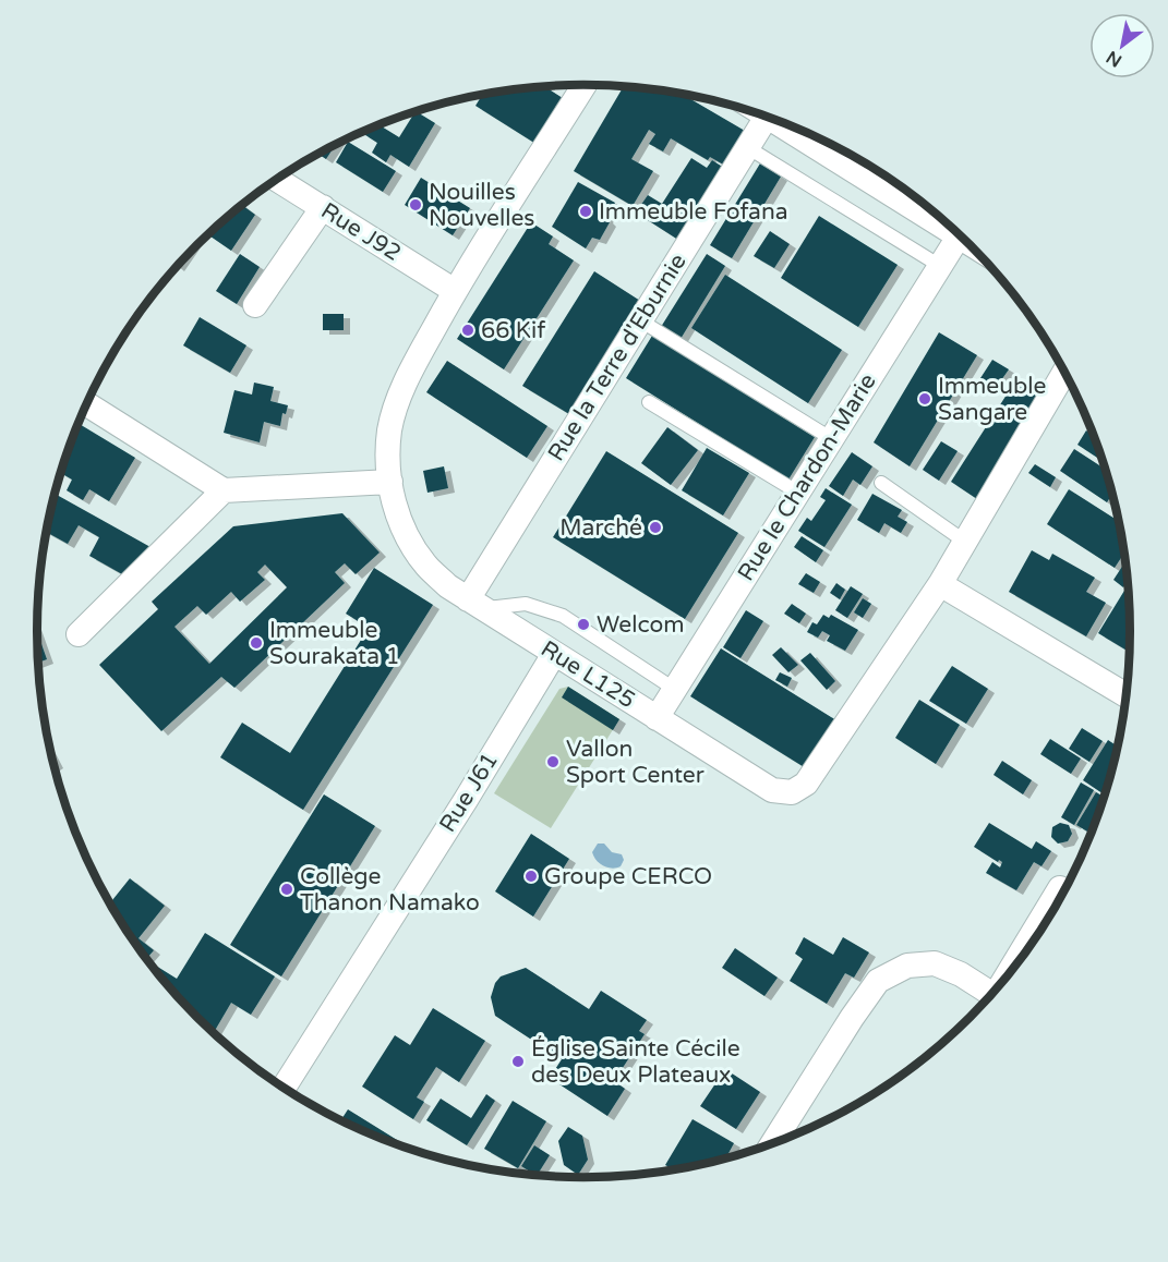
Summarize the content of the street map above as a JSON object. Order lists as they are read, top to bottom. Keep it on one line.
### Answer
{"streets":{"street":["Rue J92","Rue la Terre d'Eburnie","Rue le Chardon-Marie","Rue L125","Rue J61"]},"crossings":[["Rue J92","Rue L125"],["Rue la Terre d'Eburnie","Rue L125"],["Rue le Chardon-Marie","Rue L125"],["Rue L125","Rue J61"]],"places":["Nouilles Nouvelles","Immeuble Fofana","66 Kif","Immeuble Sangare","Marché","Welcom","Immeuble Sourakata 1","Vallon Sport Center","Groupe CERCO","Collège Thanon Namako","Église Sainte Cécile des Deux Plateaux"],"north":"bottom left"}
